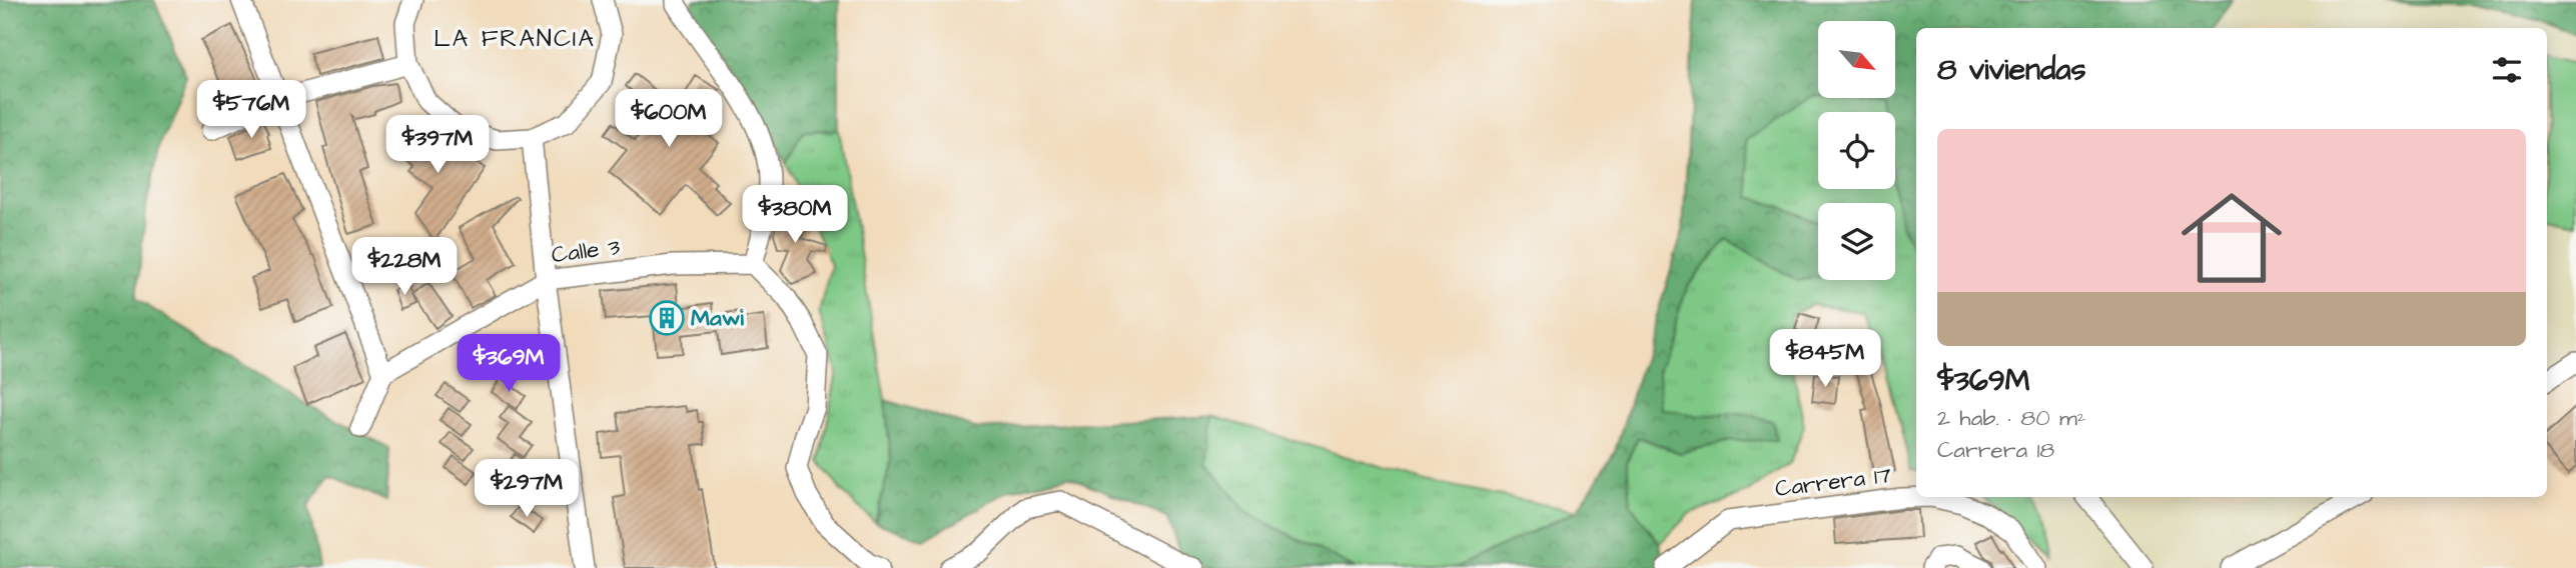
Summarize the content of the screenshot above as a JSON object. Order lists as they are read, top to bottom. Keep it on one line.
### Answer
{"streets":{"street":["Calle 3","Carrera 17"]},"districts":["LA FRANCIA"],"places":{"building":["Mawi"]},"north":"bottom right","page":{"heading":"8 viviendas","price":["$576M","$600M","$397M","$380M","$228M","$845M","$369M","$297M"],"list":[{"name":"$369M","note":"2 hab. · 80 m² · Carrera 18"}]}}
